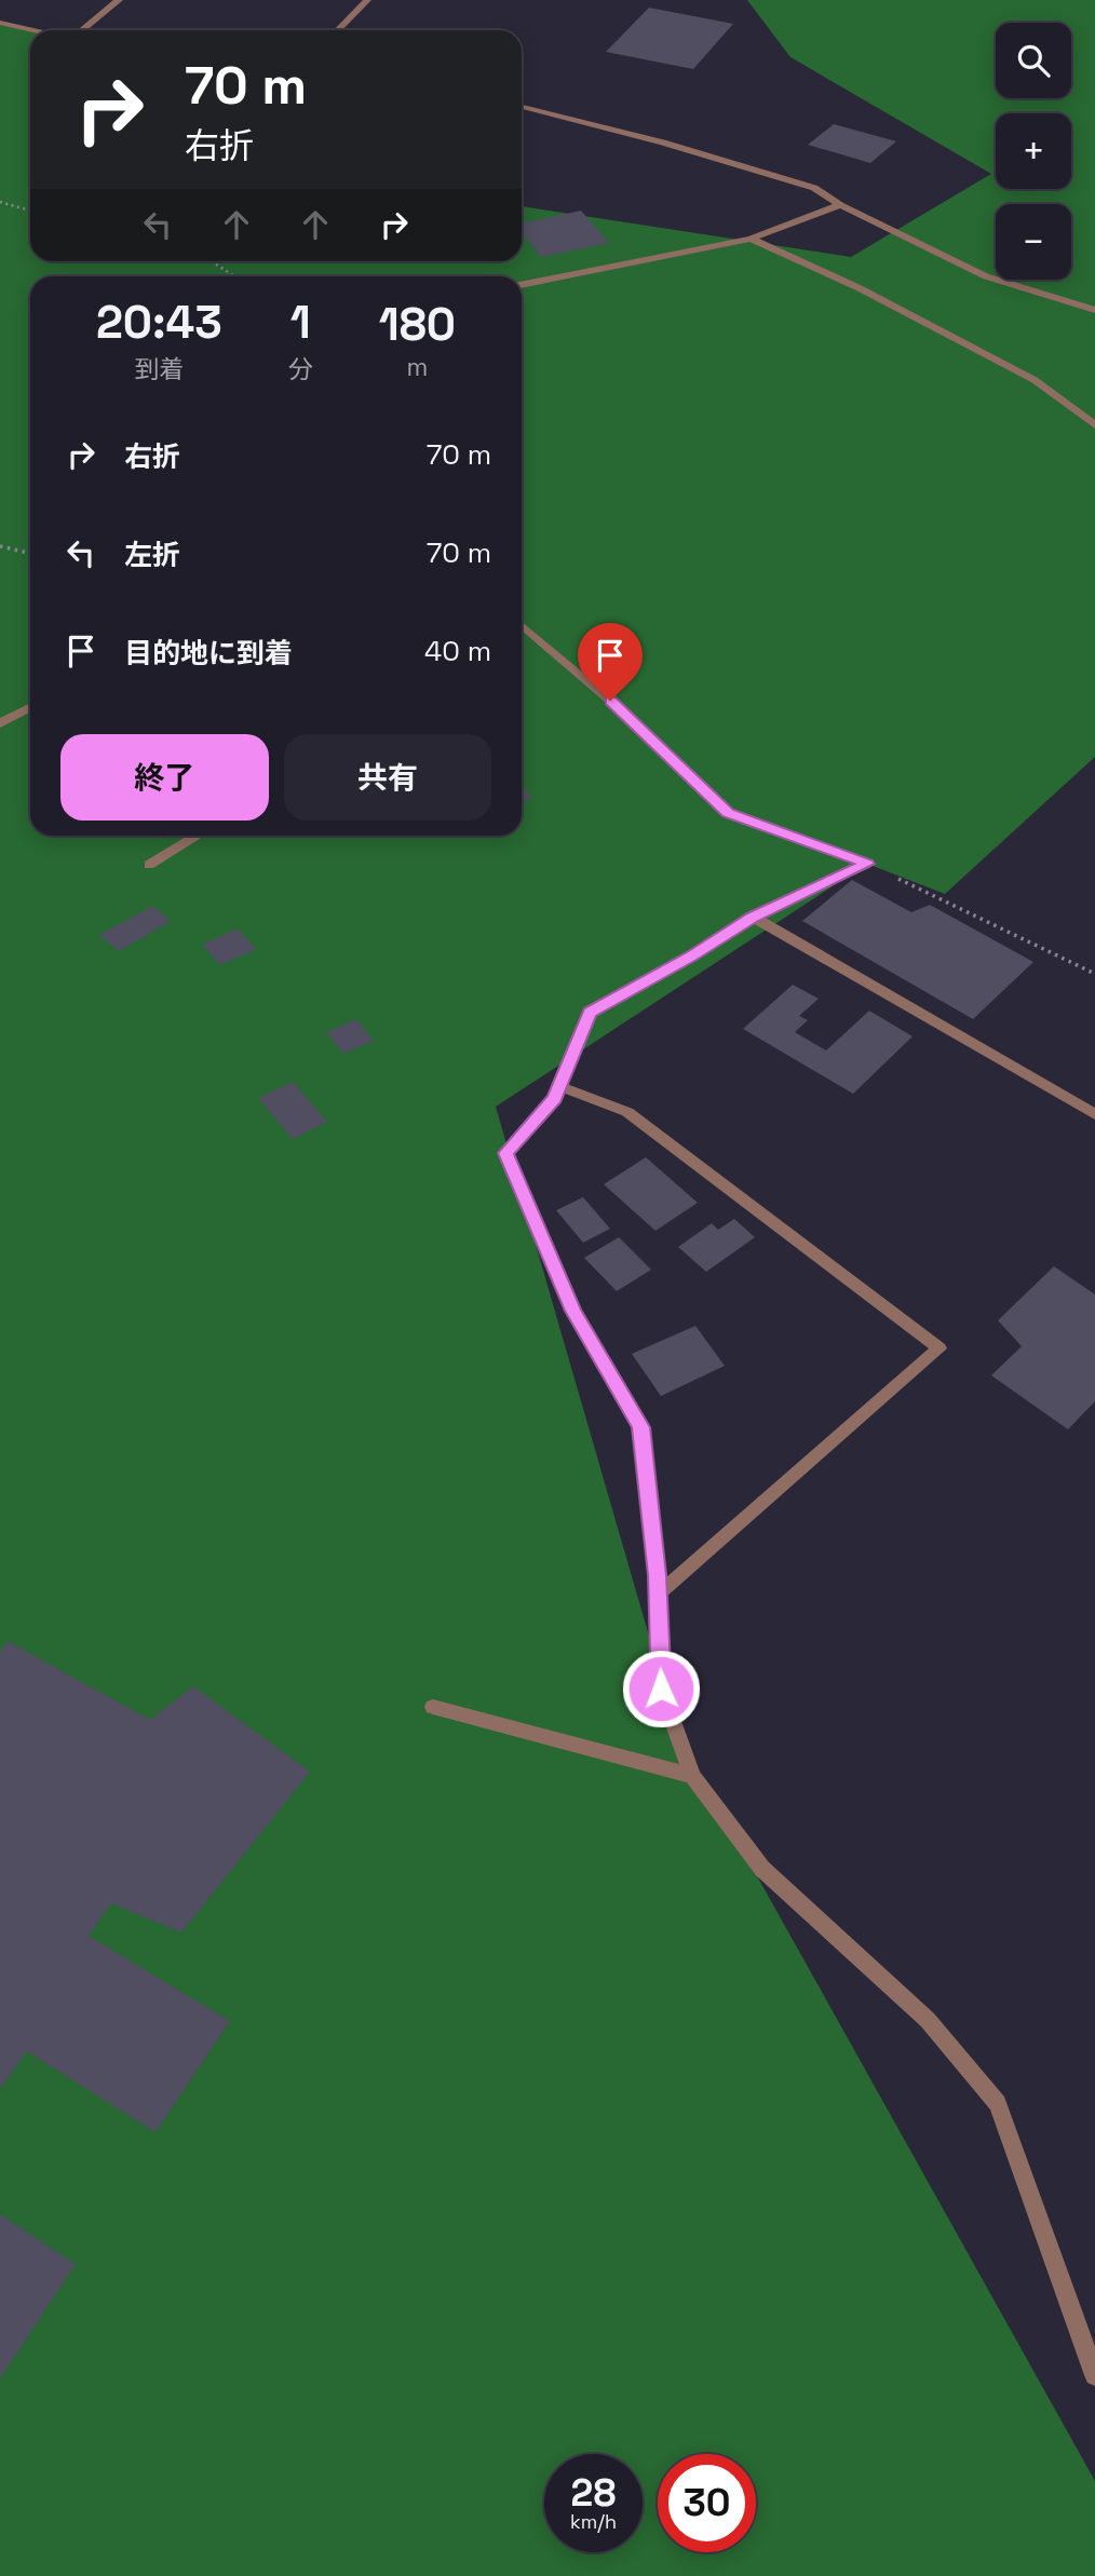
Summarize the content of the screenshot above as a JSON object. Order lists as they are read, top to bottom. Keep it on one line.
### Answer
{"page":{"map_buttons":["+","−"],"turn":["70 m","右折"],"eta":["20:43","到着","1","分","180","m"],"list":[{"name":"右折","value":"70 m"},{"name":"左折","value":"70 m"},{"name":"目的地に到着","value":"40 m"}],"buttons":["終了","共有"],"speed":"28 km/h","limit":"30"}}
